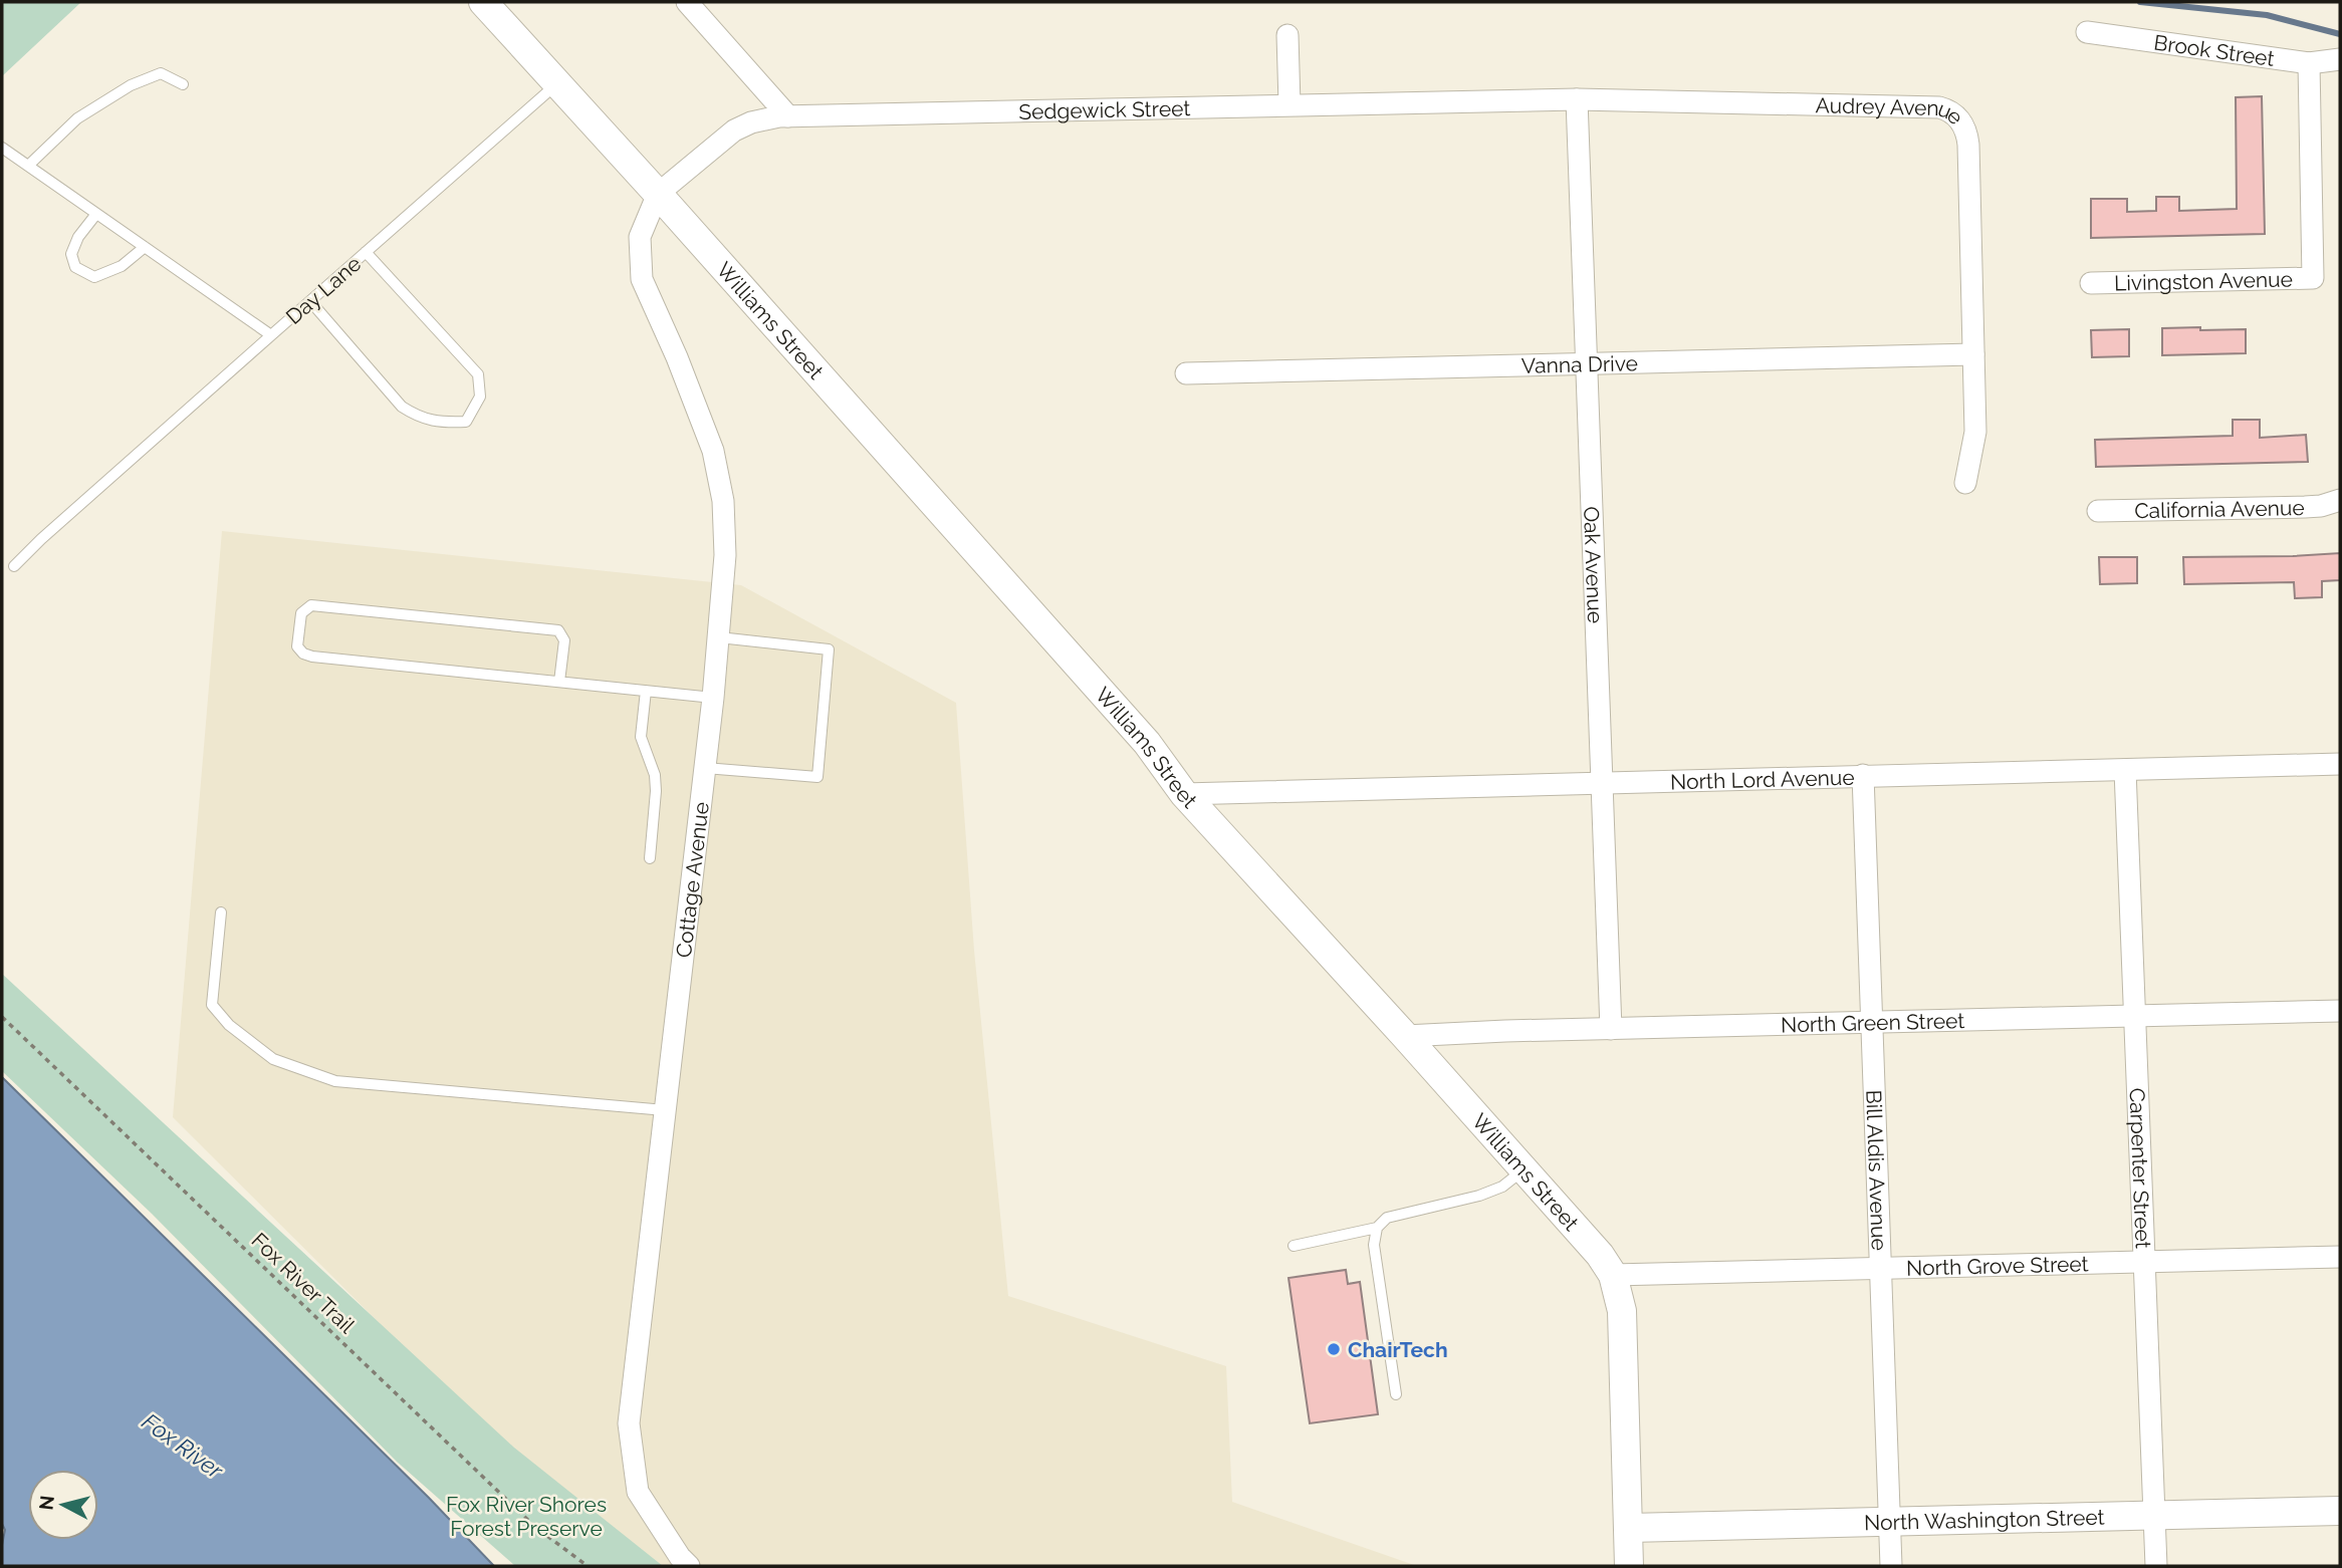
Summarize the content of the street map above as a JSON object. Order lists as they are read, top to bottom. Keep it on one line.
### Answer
{"streets":{"street":["Brook Street","Sedgewick Street","Audrey Avenue","Livingston Avenue","Williams Street","Vanna Drive","California Avenue","Oak Avenue","North Lord Avenue","Cottage Avenue","North Green Street","Carpenter Street","Bill Aldis Avenue","North Grove Street","North Washington Street"],"lane":["Day Lane"],"path":["Fox River Trail"]},"crossings":[["Brook Street","Livingston Avenue"],["Sedgewick Street","Audrey Avenue"],["Sedgewick Street","Williams Street"],["Sedgewick Street","Oak Avenue"],["Sedgewick Street","Cottage Avenue"],["Audrey Avenue","Vanna Drive"],["Audrey Avenue","Oak Avenue"],["Day Lane","Williams Street"],["Williams Street","North Lord Avenue"],["Williams Street","Cottage Avenue"],["Williams Street","North Green Street"],["Williams Street","North Grove Street"],["Williams Street","North Washington Street"],["Vanna Drive","Oak Avenue"],["Oak Avenue","North Lord Avenue"],["Oak Avenue","North Green Street"],["North Lord Avenue","Carpenter Street"],["North Lord Avenue","Bill Aldis Avenue"],["North Green Street","Carpenter Street"],["North Green Street","Bill Aldis Avenue"],["Carpenter Street","North Grove Street"],["Carpenter Street","North Washington Street"],["Bill Aldis Avenue","North Grove Street"],["Bill Aldis Avenue","North Washington Street"]],"water":["Fox River"],"parks":["Fox River Shores Forest Preserve"],"places":["ChairTech"],"north":"left"}
